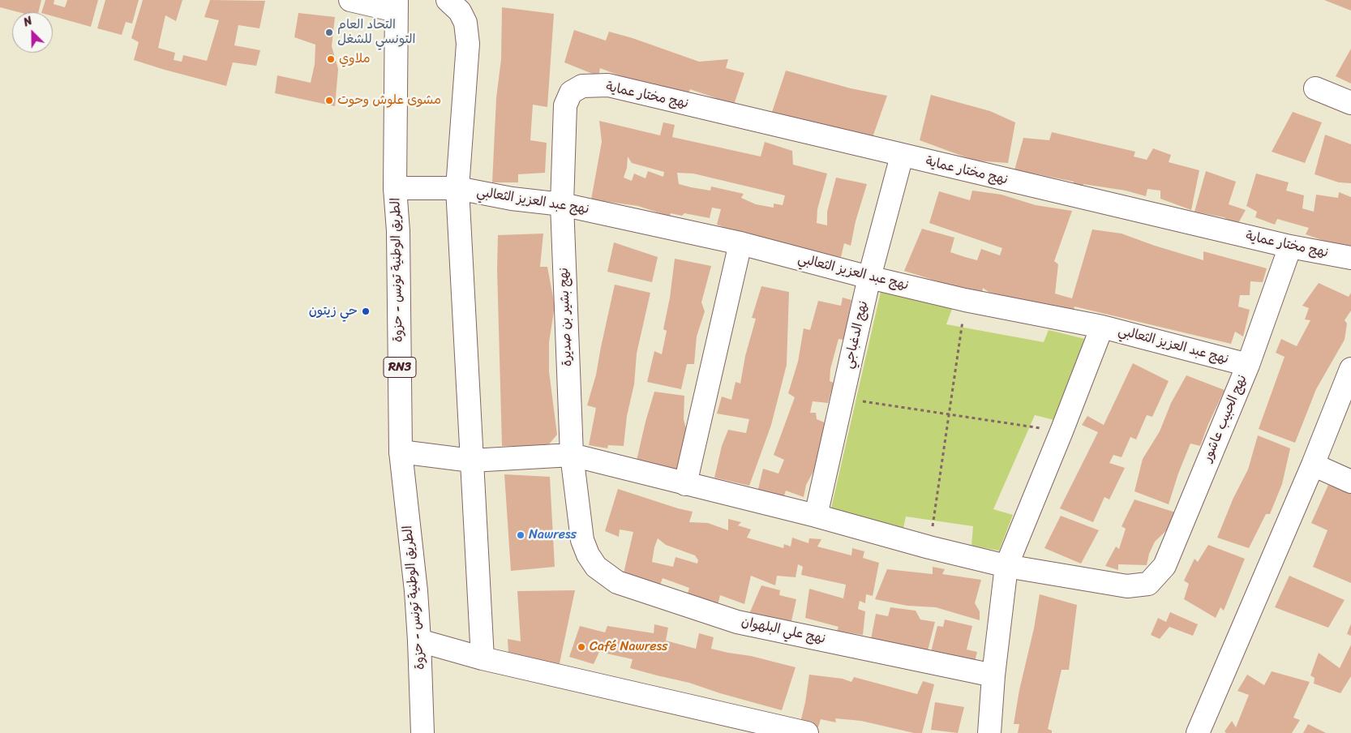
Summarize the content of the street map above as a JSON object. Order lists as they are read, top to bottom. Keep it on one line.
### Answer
{"streets":{"street":["نهج مختار عماية","نهج عبد العزيز الثعالبي","الطريق الوطنية تونس - حزوة","نهج بشير بن صديرة","نهج الدغباجي","RN3","نهج الحبيب عاشور","نهج علي البلهوان"]},"crossings":[["نهج مختار عماية","نهج بشير بن صديرة"],["نهج مختار عماية","نهج الدغباجي"],["نهج مختار عماية","نهج الحبيب عاشور"],["نهج عبد العزيز الثعالبي","الطريق الوطنية تونس - حزوة"],["نهج عبد العزيز الثعالبي","نهج بشير بن صديرة"],["نهج عبد العزيز الثعالبي","نهج الدغباجي"],["نهج عبد العزيز الثعالبي","نهج الحبيب عاشور"],["نهج بشير بن صديرة","نهج علي البلهوان"]],"places":["التحاد العام التونسي للشغل","ملاوي","مشوى علوش وحوت","حي زيتون","Nawress","Café Nawress"],"north":"top left"}
